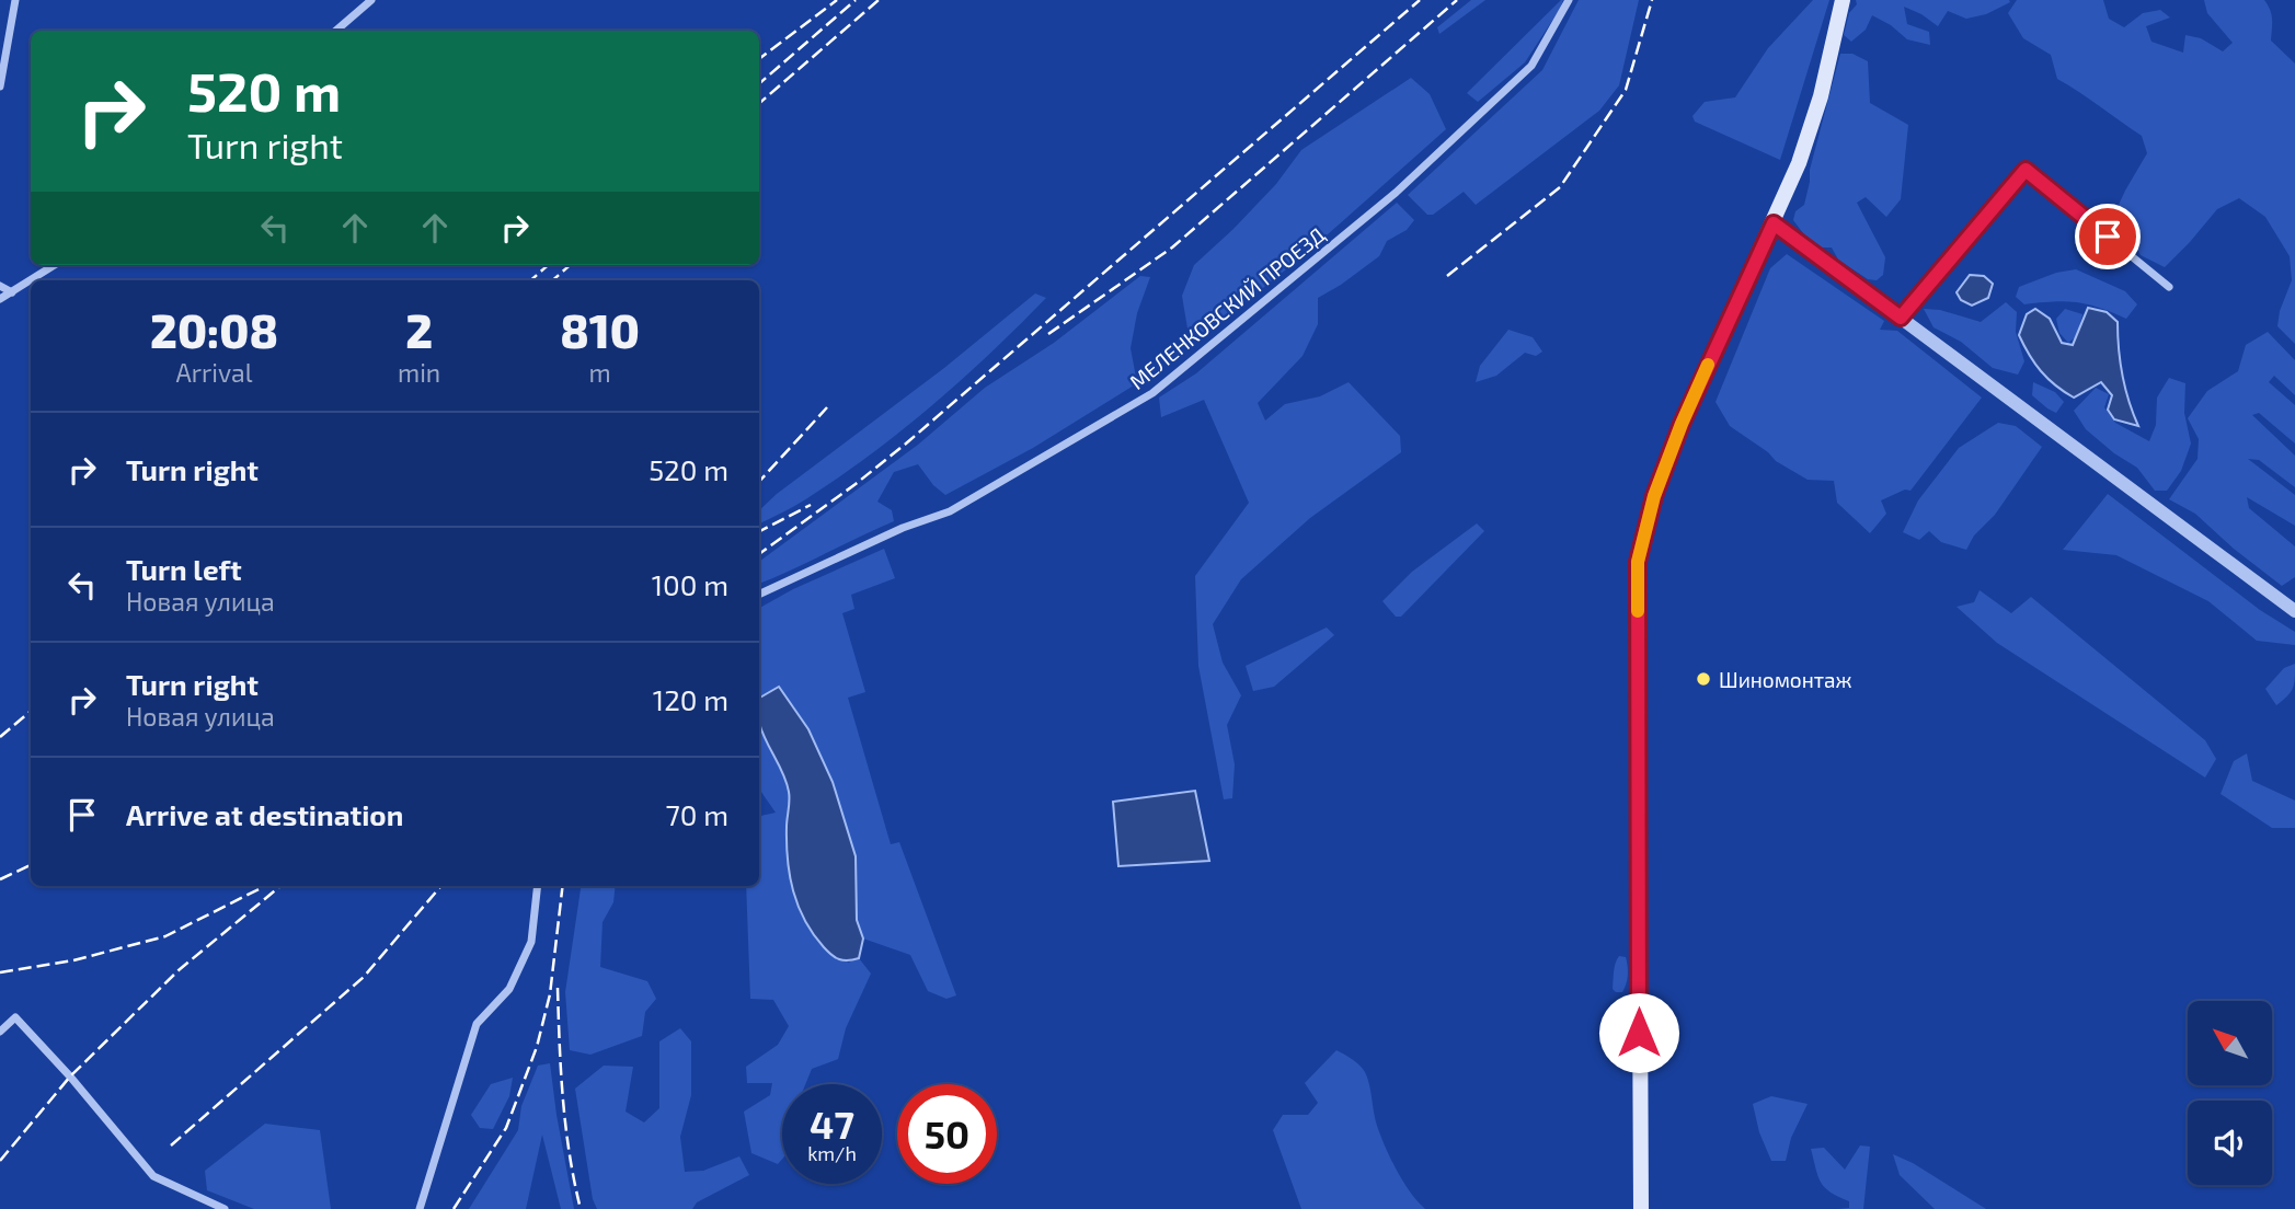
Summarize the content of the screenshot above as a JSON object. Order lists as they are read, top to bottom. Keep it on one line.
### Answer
{"streets":{"street":["МЕЛЕНКОВСКИЙ ПРОЕЗД"]},"places":["Шиномонтаж"],"north":"top left","page":{"turn":["520 m","Turn right"],"eta":["20:08","Arrival","2","min","810","m"],"list":[{"name":"Turn right","value":"520 m"},{"name":"Turn left","note":"Новая улица","value":"100 m"},{"name":"Turn right","note":"Новая улица","value":"120 m"},{"name":"Arrive at destination","value":"70 m"}],"speed":"47 km/h","limit":"50"}}
